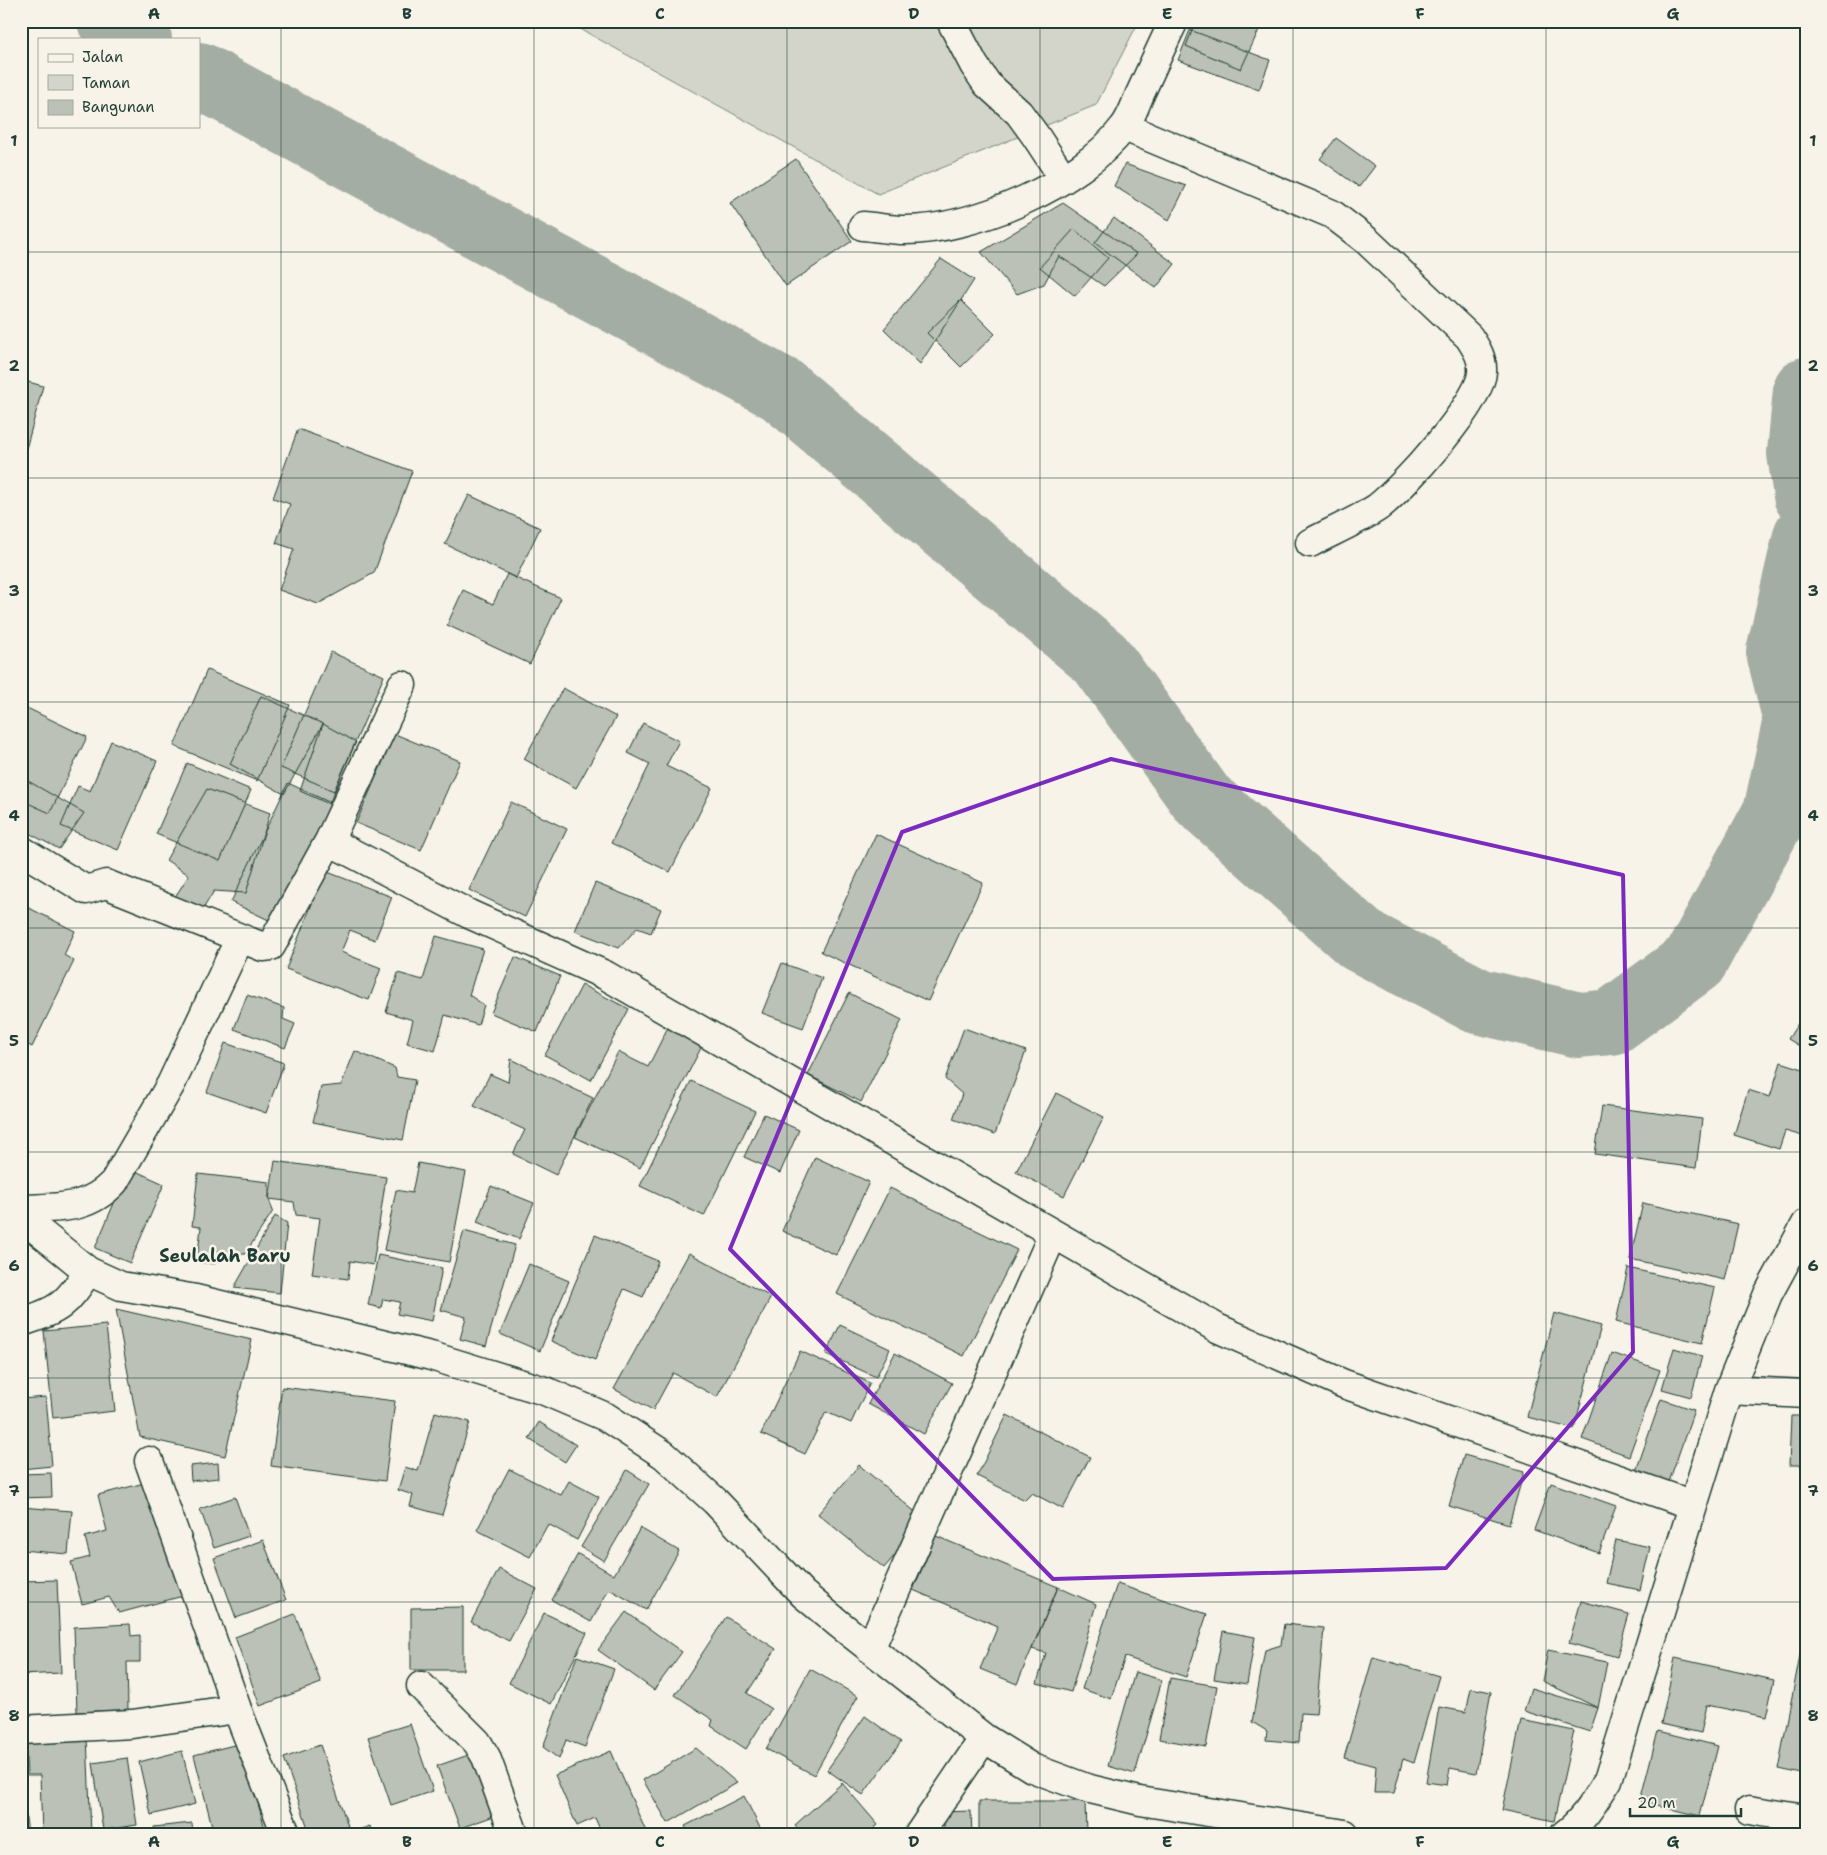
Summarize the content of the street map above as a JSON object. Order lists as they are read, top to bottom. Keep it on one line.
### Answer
{"districts":["Seulalah Baru"],"legend":["Jalan","Taman","Bangunan"],"scale_bar":"20 m","grid":{"columns":["A","B","C","D","E","F","G"],"rows":["1","2","3","4","5","6","7","8"]}}
